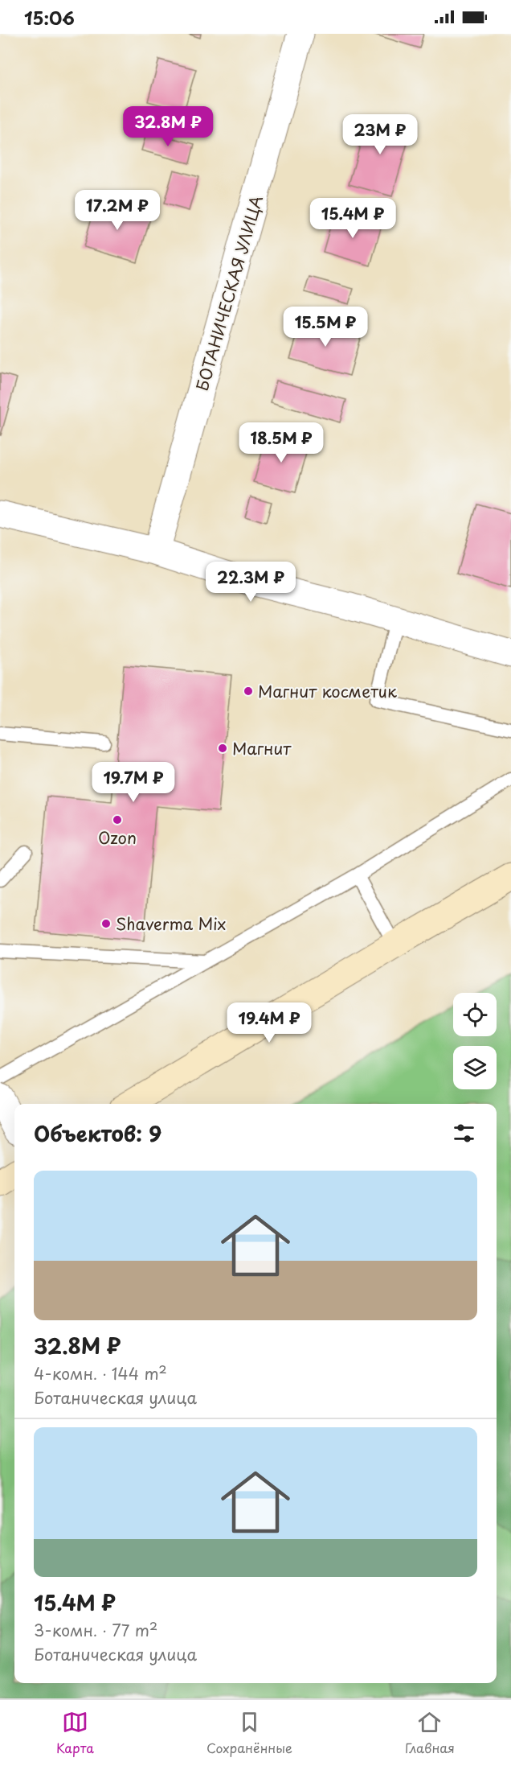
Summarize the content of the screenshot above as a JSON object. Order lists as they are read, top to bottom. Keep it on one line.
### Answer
{"streets":{"street":["БОТАНИЧЕСКАЯ УЛИЦА"]},"places":["Магнит косметик","Магнит","Ozon","Shaverma Mix"],"page":{"status":"15:06","price":["32.8M ₽","23M ₽","17.2M ₽","15.4M ₽","15.5M ₽","18.5M ₽","22.3M ₽","19.7M ₽","19.4M ₽"],"heading":"Объектов: 9","list":[{"name":"32.8M ₽","note":"4-комн. · 144 m² · Ботаническая улица"},{"name":"15.4M ₽","note":"3-комн. · 77 m² · Ботаническая улица"}],"tabs":["Карта","Сохранённые","Главная"]}}
